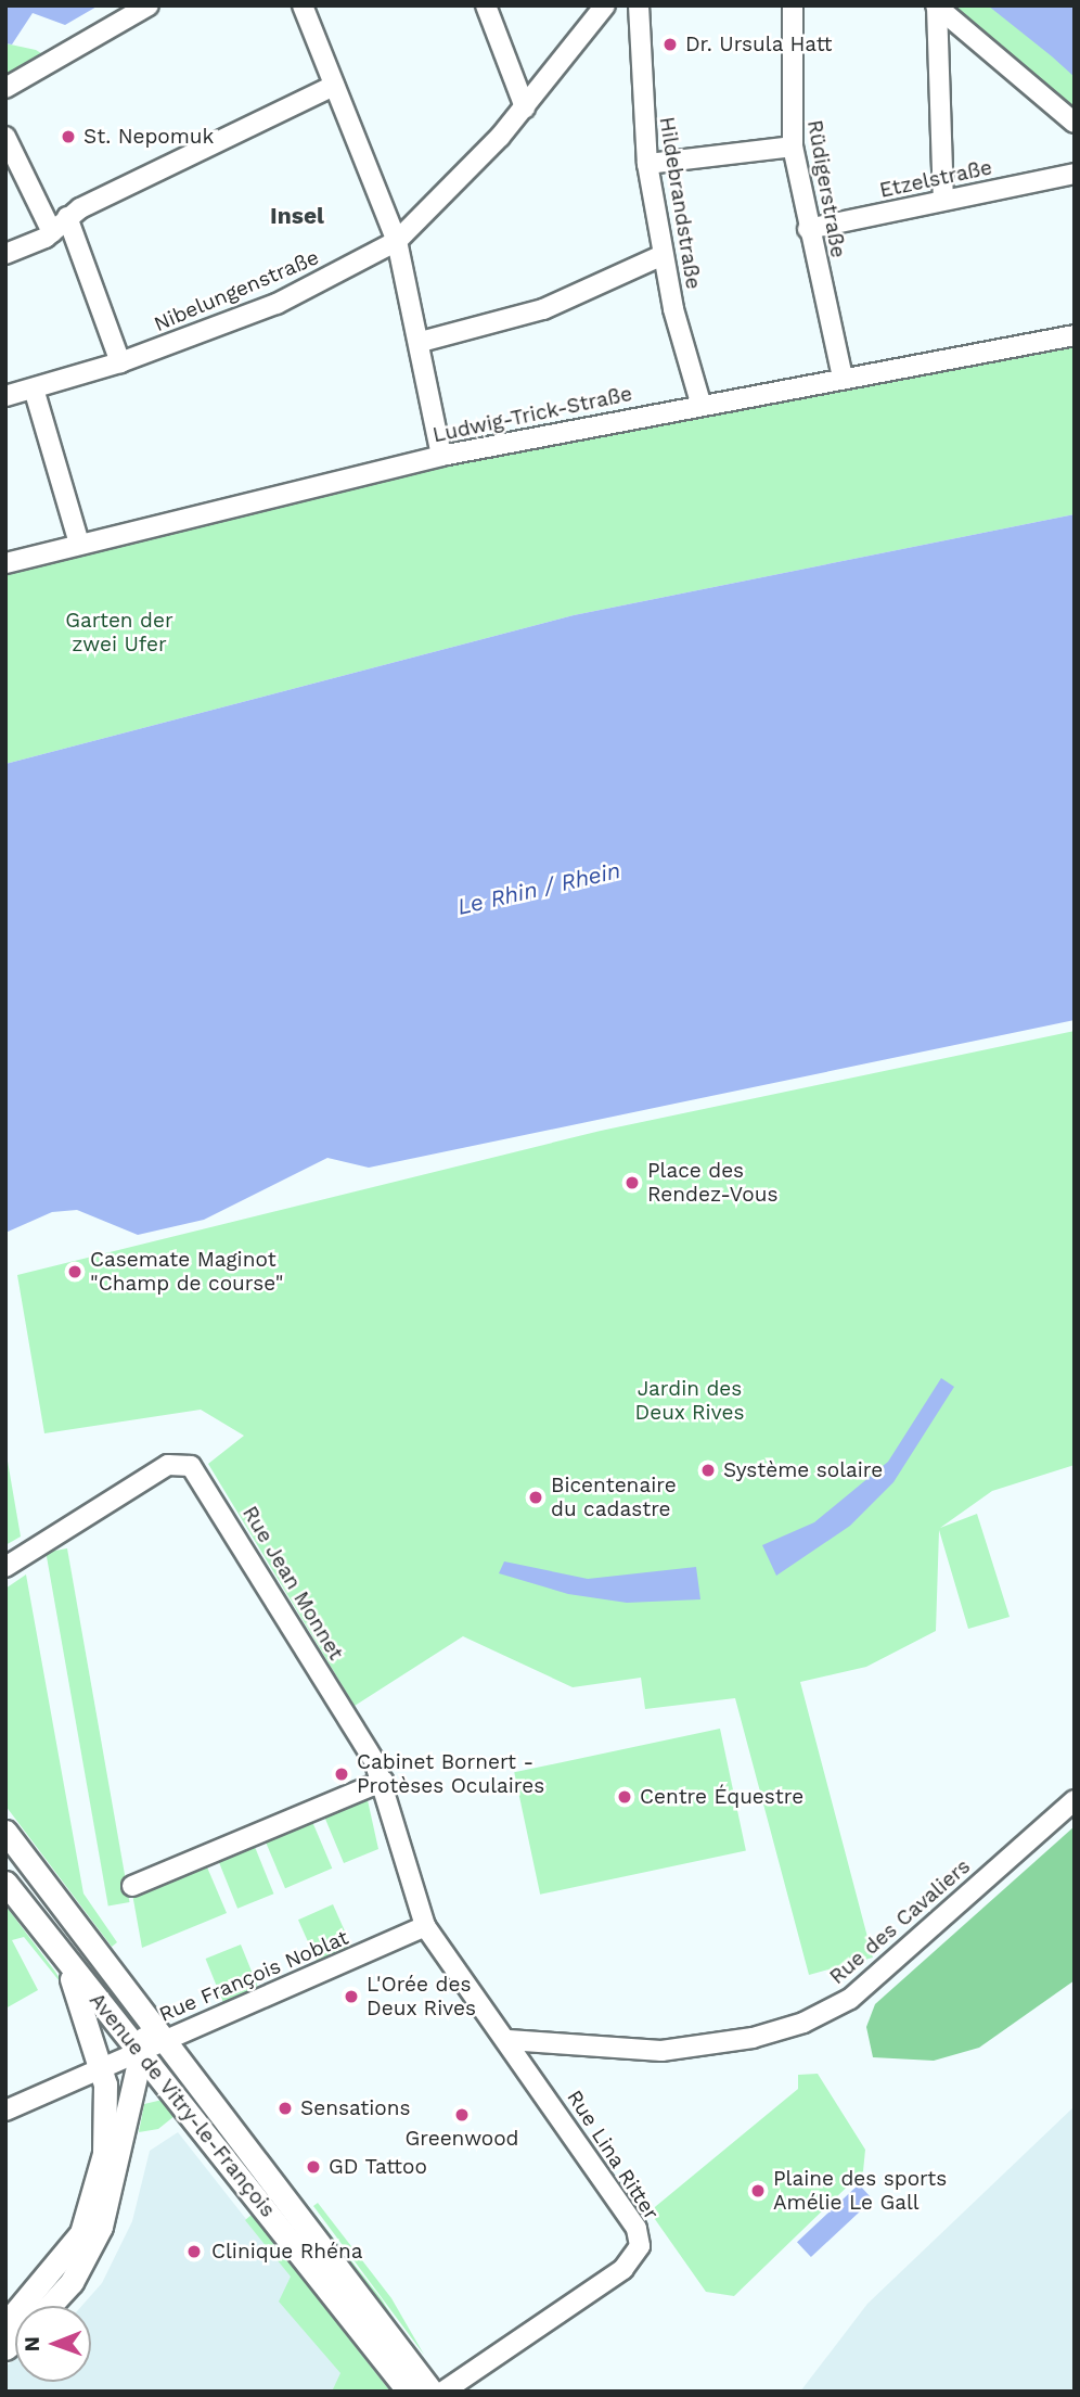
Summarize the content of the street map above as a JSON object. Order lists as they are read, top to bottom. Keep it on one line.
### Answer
{"streets":{"main road":["Avenue de Vitry-le-François"],"street":["Etzelstraße","Rüdigerstraße","Hildebrandstraße","Nibelungenstraße","Ludwig-Trick-Straße","Rue Jean Monnet","Rue des Cavaliers","Rue François Noblat","Rue Lina Ritter"]},"crossings":[["Etzelstraße","Rüdigerstraße"],["Rüdigerstraße","Ludwig-Trick-Straße"],["Hildebrandstraße","Ludwig-Trick-Straße"],["Rue Jean Monnet","Rue François Noblat"],["Rue Jean Monnet","Rue Lina Ritter"],["Rue des Cavaliers","Rue Lina Ritter"],["Rue François Noblat","Avenue de Vitry-le-François"],["Rue François Noblat","Rue Lina Ritter"]],"districts":["Insel"],"water":["Le Rhin / Rhein"],"parks":["Garten der zwei Ufer","Jardin des Deux Rives"],"places":["Dr. Ursula Hatt","St. Nepomuk","Place des Rendez-Vous","Casemate Maginot \"Champ de course\"","Système solaire","Bicentenaire du cadastre","Cabinet Bornert - Protèses Oculaires","Centre Équestre","L'Orée des Deux Rives","Sensations","Greenwood","GD Tattoo","Plaine des sports Amélie Le Gall","Clinique Rhéna"],"north":"left"}
